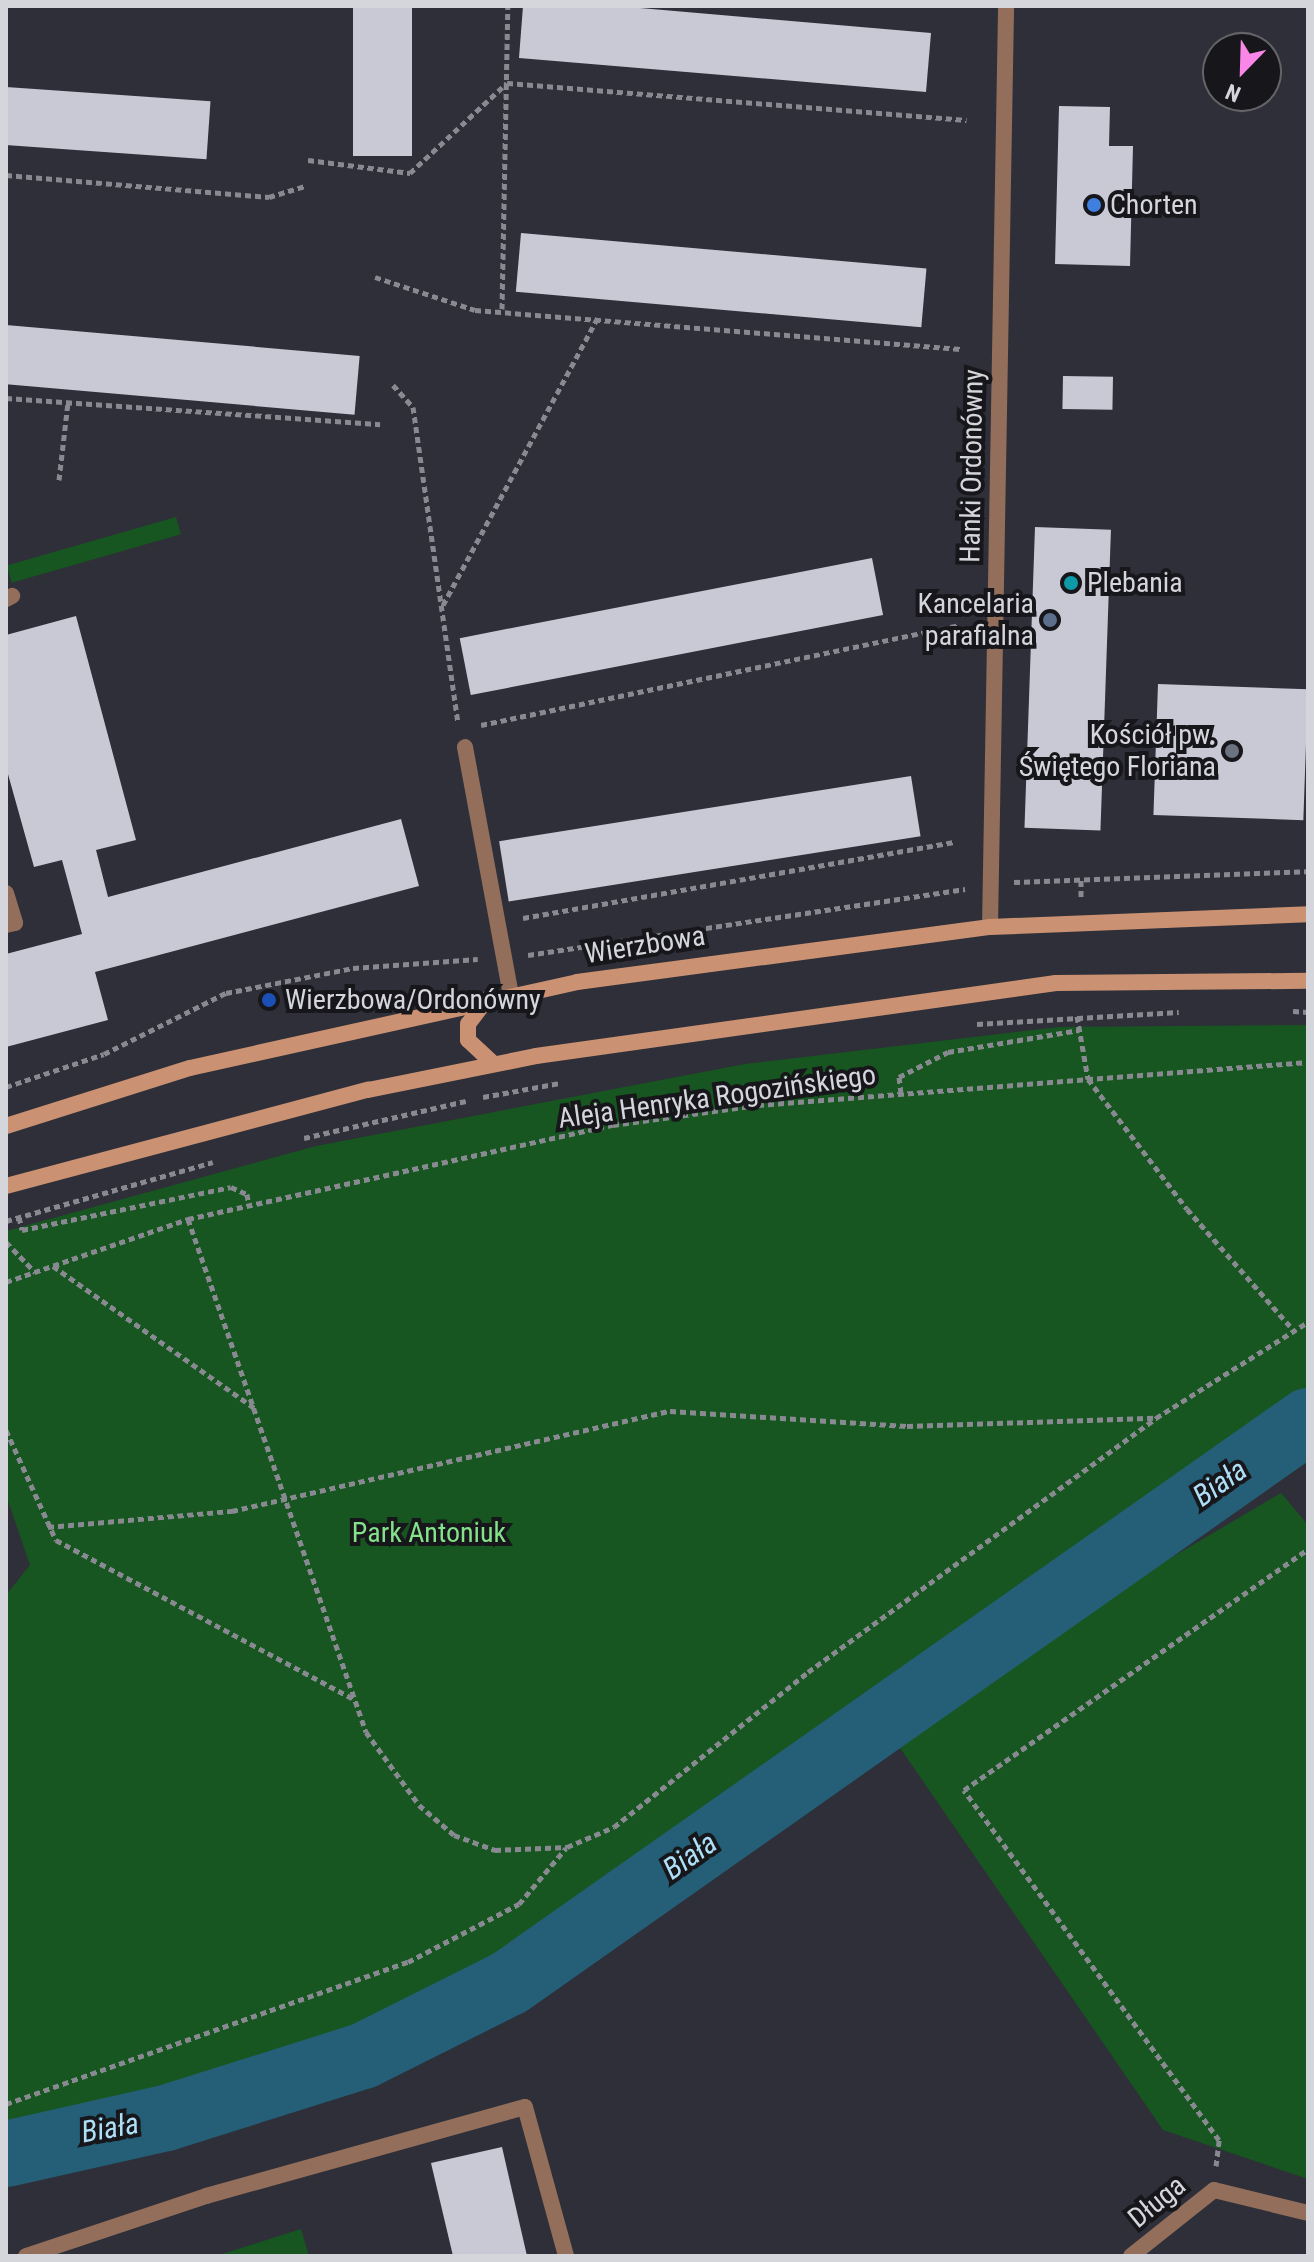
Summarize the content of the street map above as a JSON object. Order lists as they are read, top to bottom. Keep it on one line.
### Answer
{"streets":{"main road":["Wierzbowa"],"street":["Hanki Ordonówny","Długa"],"path":["Aleja Henryka Rogozińskiego"]},"crossings":[["Hanki Ordonówny","Wierzbowa"]],"water":["Biała"],"parks":["Park Antoniuk"],"places":["Chorten","Plebania","Kancelaria parafialna","Kościół pw. Świętego Floriana","Wierzbowa/Ordonówny"],"north":"bottom left"}
